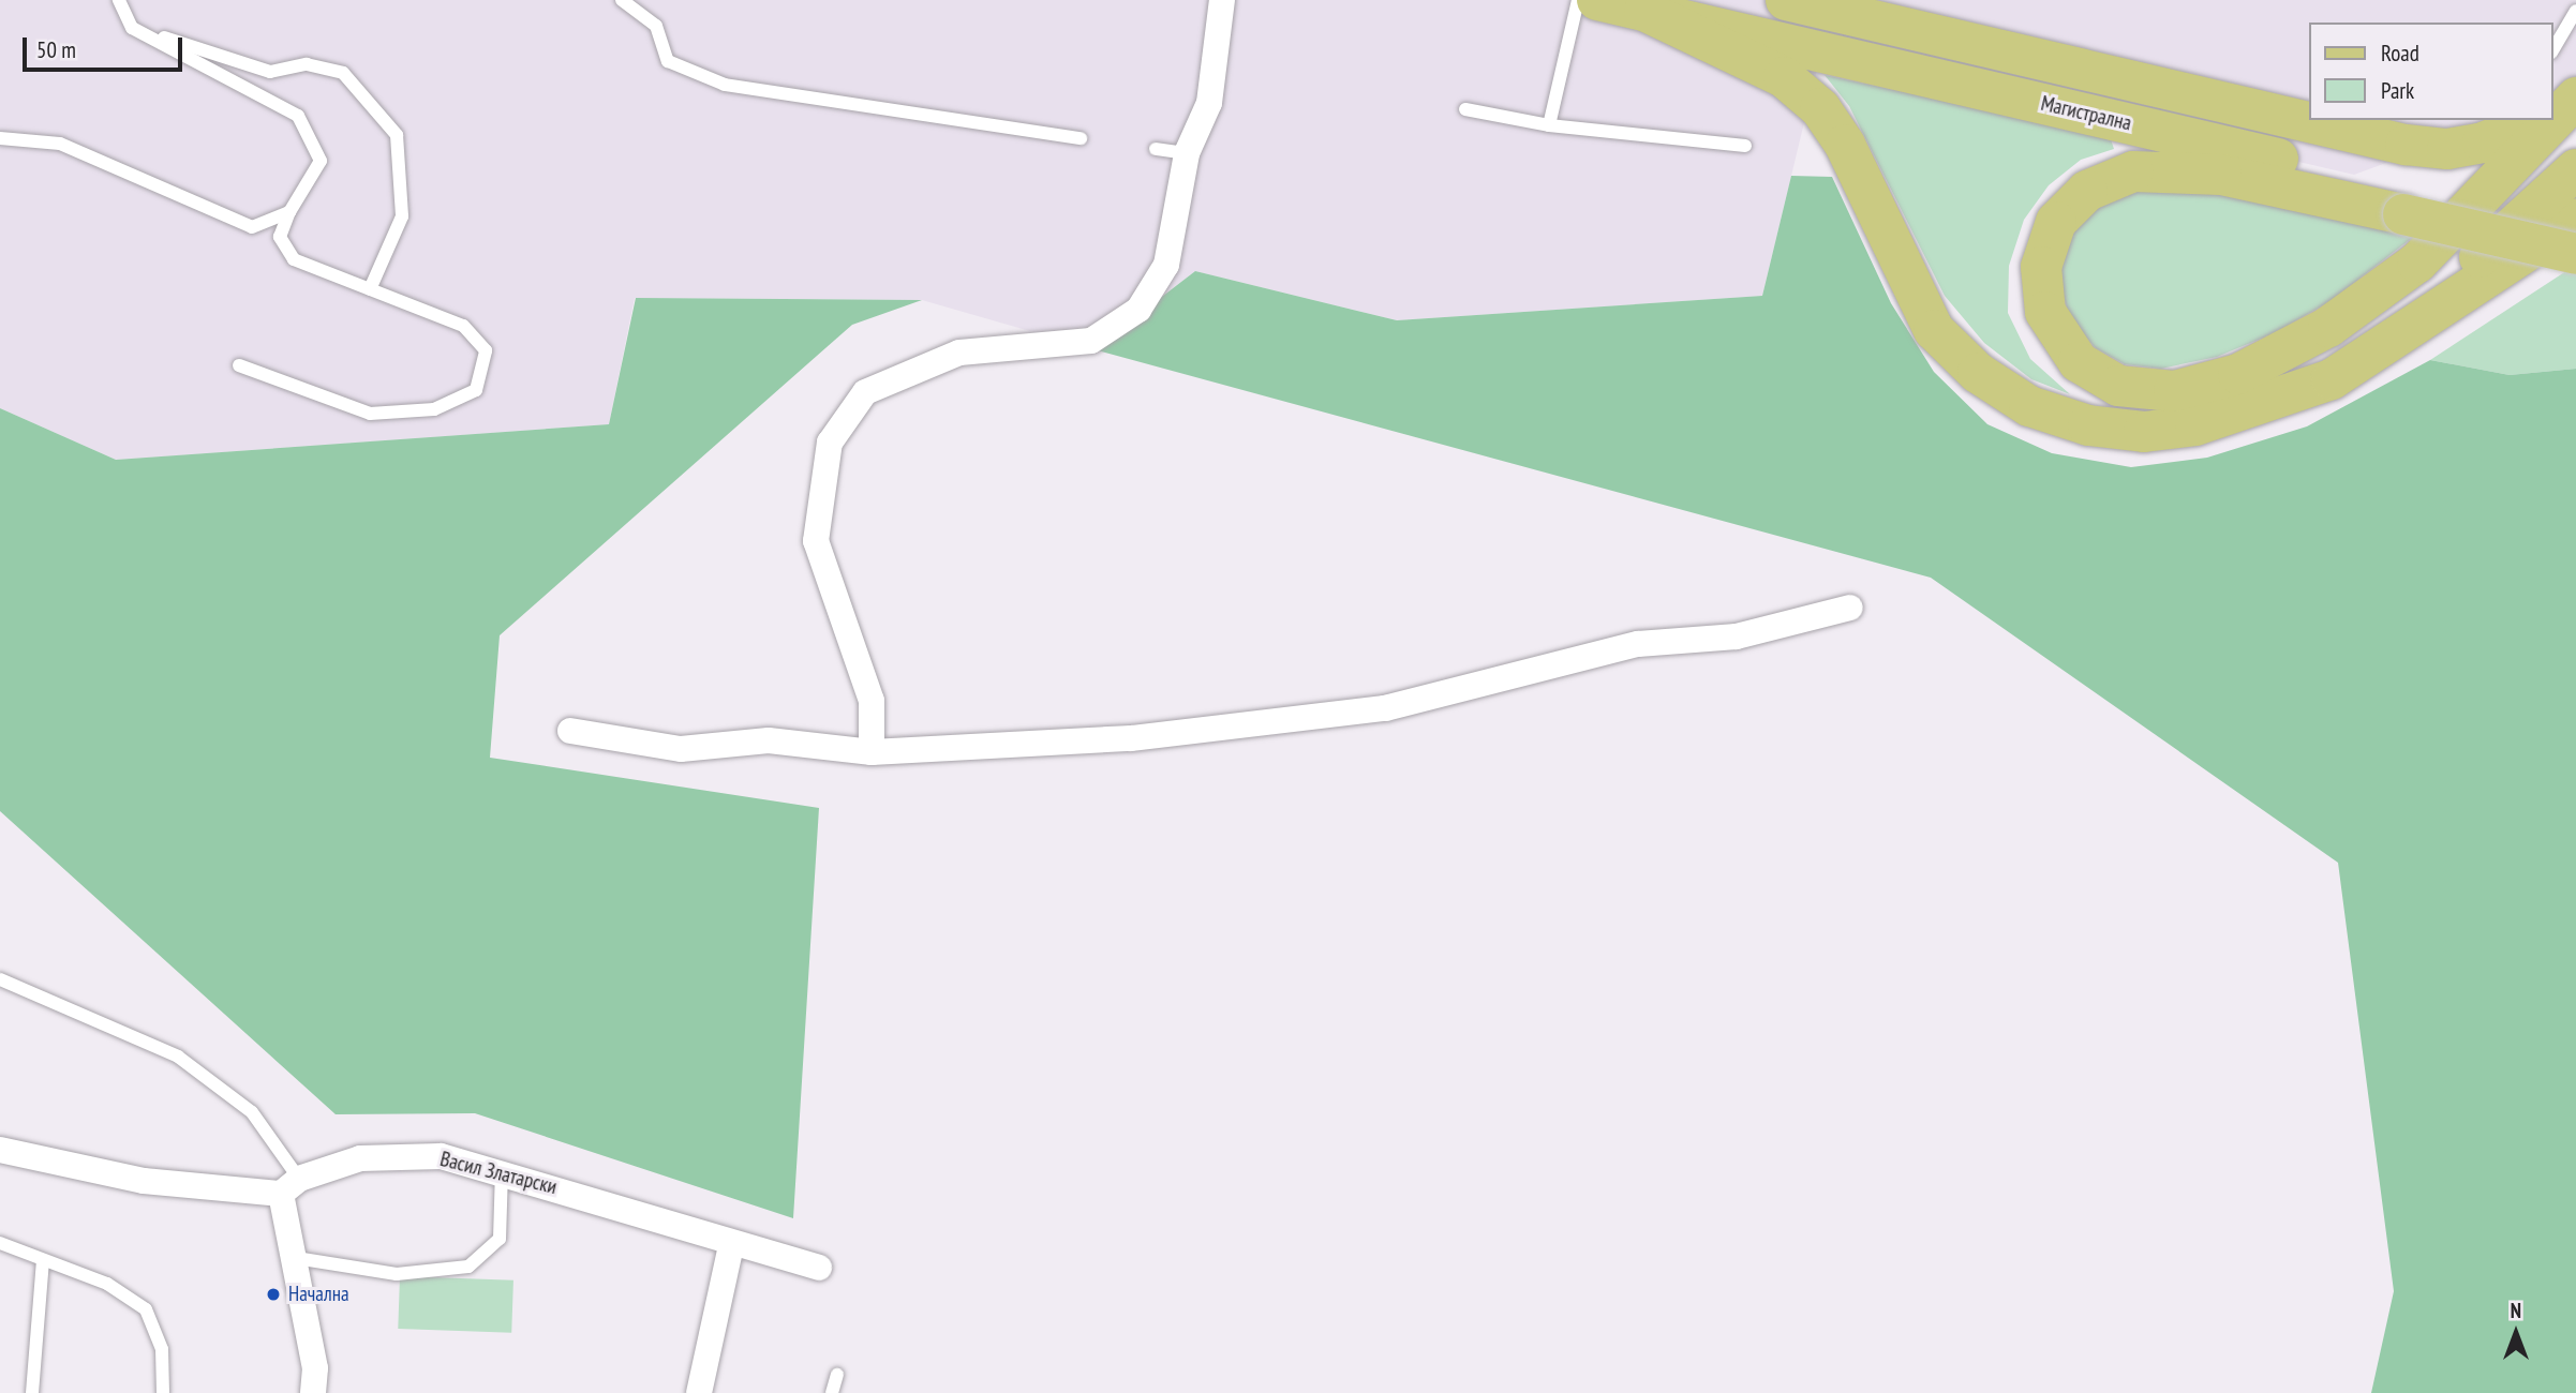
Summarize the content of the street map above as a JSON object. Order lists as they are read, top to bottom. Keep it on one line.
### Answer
{"streets":{"main road":["Магистрална"],"street":["Васил Златарски"]},"places":["Начална"],"legend":["Road","Park"],"scale_bar":"50 m","north":"top"}
